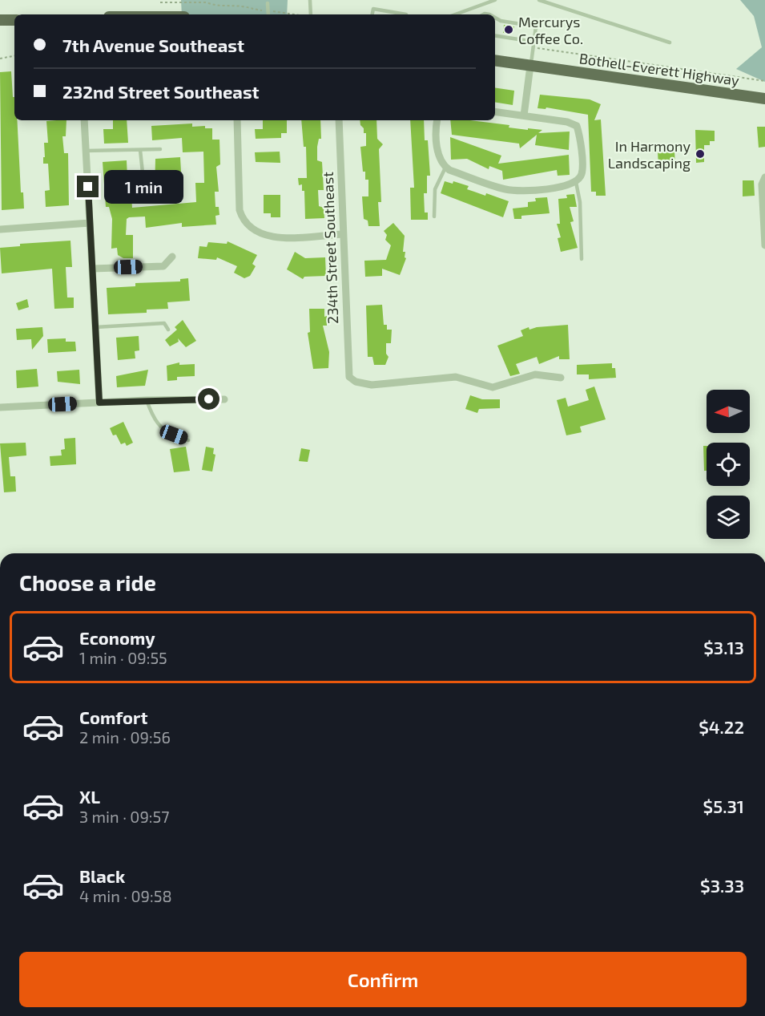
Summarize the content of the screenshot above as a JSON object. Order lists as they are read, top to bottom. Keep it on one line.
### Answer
{"streets":{"main road":["Bothell-Everett Highway"],"street":["234th Street Southeast"]},"places":["Mercurys Coffee Co.","In Harmony Landscaping"],"north":"left","page":{"banner":["7th Avenue Southeast","232nd Street Southeast"],"bubble":"1 min","heading":"Choose a ride","list":[{"name":"Economy","note":"1 min · 09:55","value":"$3.13"},{"name":"Comfort","note":"2 min · 09:56","value":"$4.22"},{"name":"XL","note":"3 min · 09:57","value":"$5.31"},{"name":"Black","note":"4 min · 09:58","value":"$3.33"}],"buttons":"Confirm"}}
